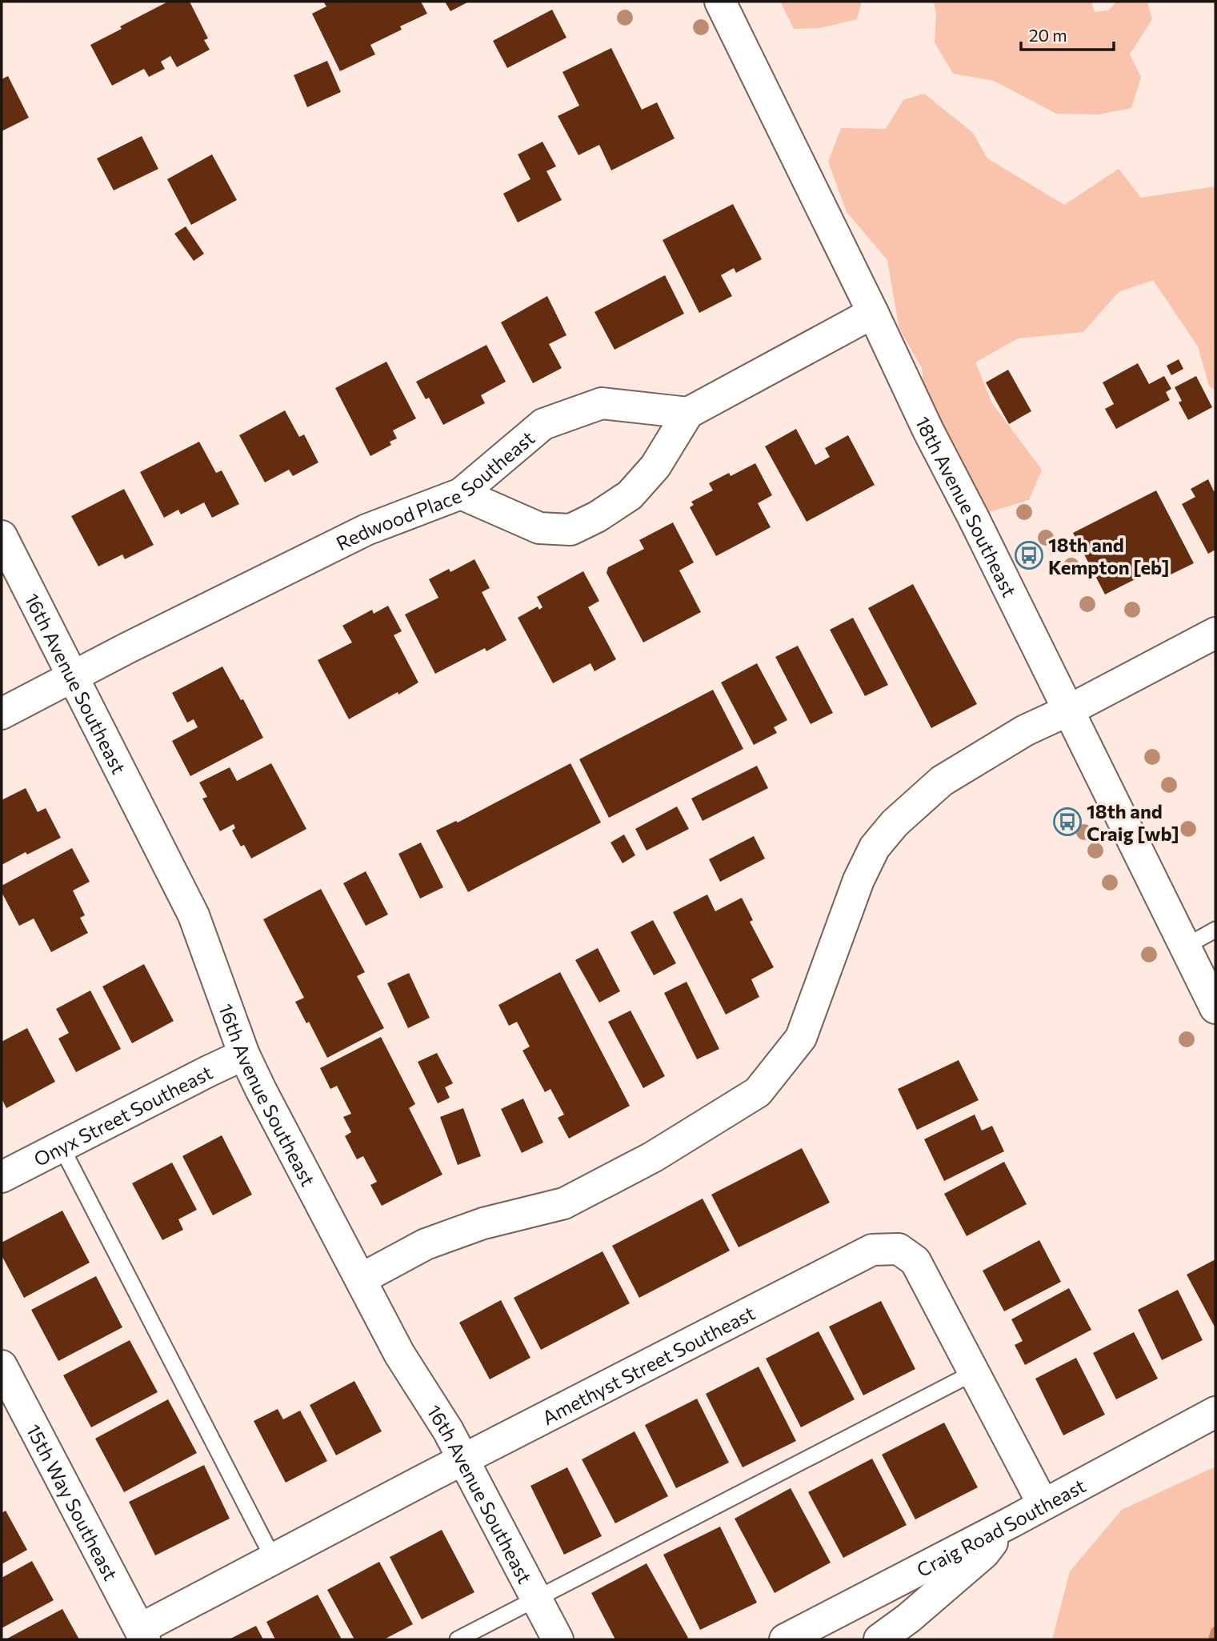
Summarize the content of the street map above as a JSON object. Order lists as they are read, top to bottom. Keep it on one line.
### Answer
{"streets":{"street":["Redwood Place Southeast","18th Avenue Southeast","16th Avenue Southeast","Onyx Street Southeast","Amethyst Street Southeast","15th Way Southeast","Craig Road Southeast"]},"crossings":[["Redwood Place Southeast","16th Avenue Southeast"],["16th Avenue Southeast","Onyx Street Southeast"],["16th Avenue Southeast","Amethyst Street Southeast"],["Amethyst Street Southeast","15th Way Southeast"],["Amethyst Street Southeast","Craig Road Southeast"]],"places":{"bus stop":["18th and Kempton [eb]","18th and Craig [wb]"]},"scale_bar":"20 m"}
